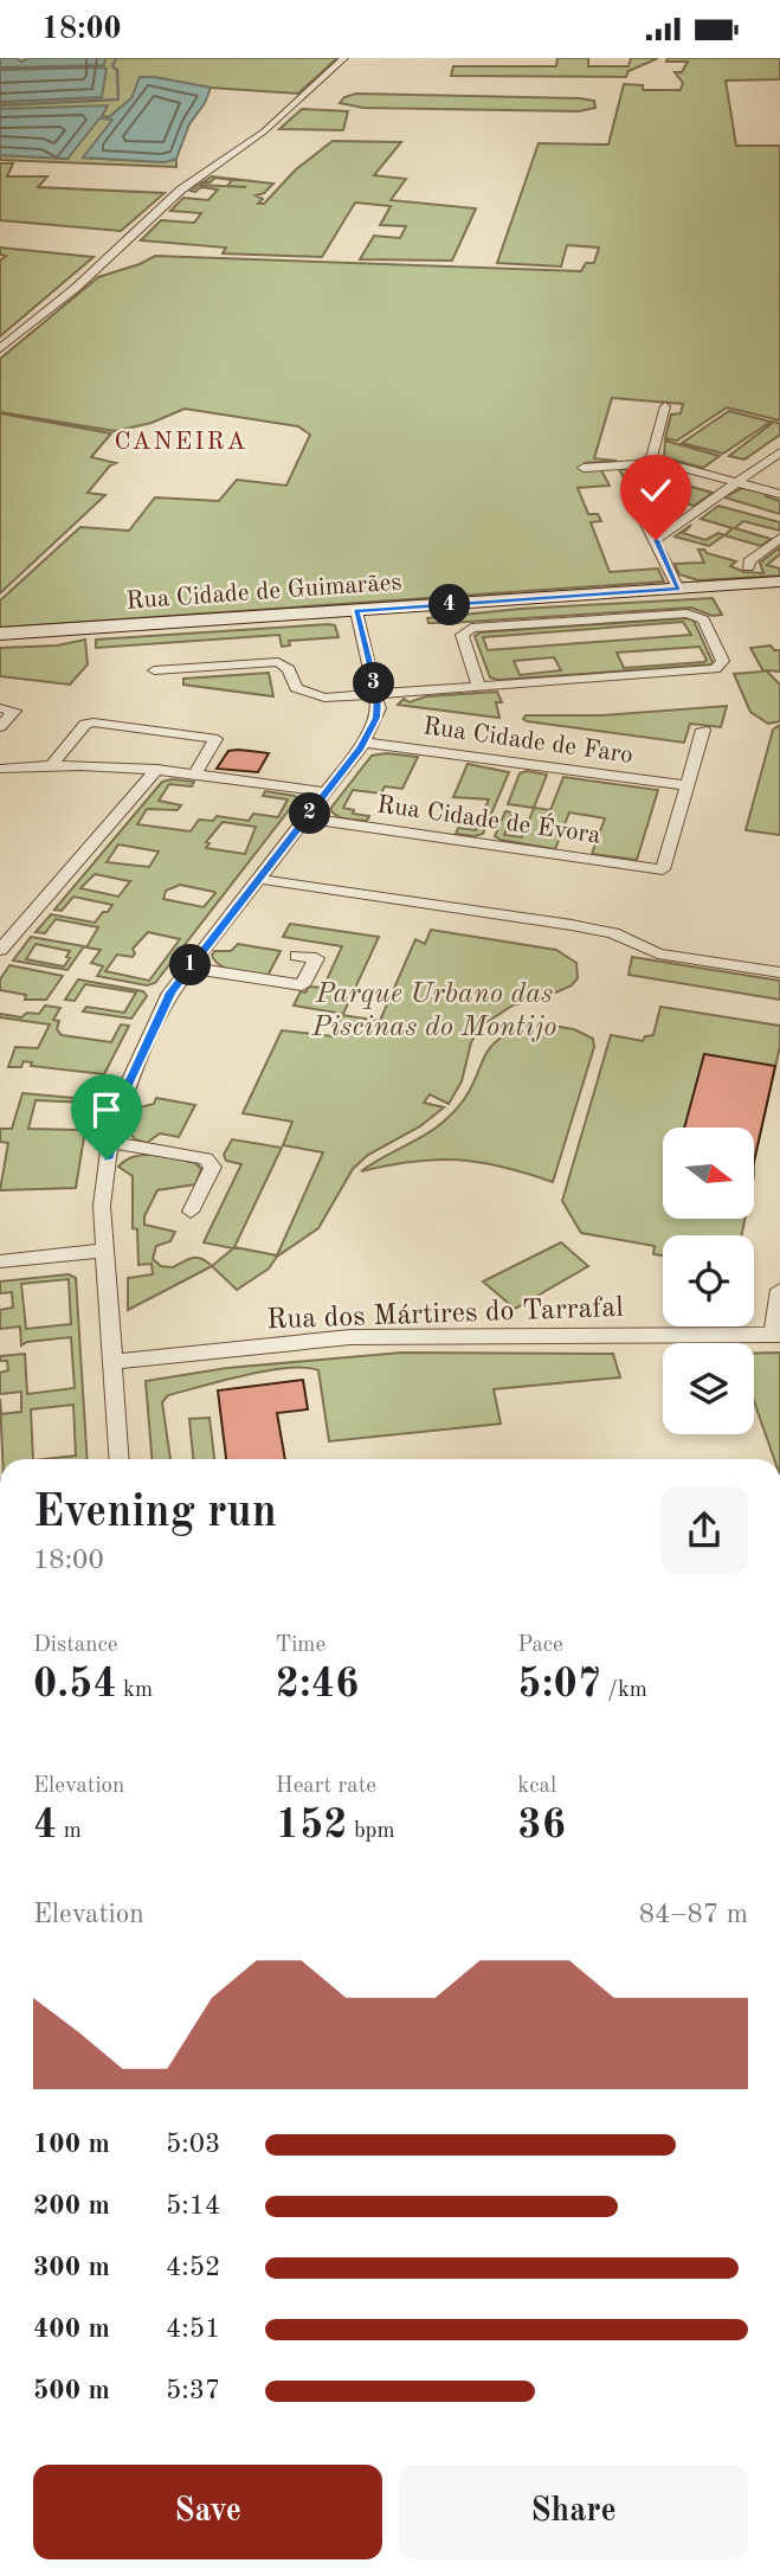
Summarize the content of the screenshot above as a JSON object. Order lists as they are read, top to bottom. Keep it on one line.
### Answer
{"streets":{"main road":["Rua Cidade de Guimarães"],"street":["Rua Cidade de Faro","Rua Cidade de Évora","Rua dos Mártires do Tarrafal"]},"crossings":[["Rua Cidade de Faro","Rua Cidade de Évora"]],"districts":["CANEIRA"],"parks":["Parque Urbano das Piscinas do Montijo"],"north":"right","page":{"status":"18:00","pins":["4","3","2","1"],"heading":["Evening run","18:00"],"stats":[["Distance","0.54 km"],["Time","2:46"],["Pace","5:07 /km"],["Elevation","4 m"],["Heart rate","152 bpm"],["kcal","36"]],"chart":["Elevation","84–87 m"],"list":[{"name":"100 m","note":"5:03"},{"name":"200 m","note":"5:14"},{"name":"300 m","note":"4:52"},{"name":"400 m","note":"4:51"},{"name":"500 m","note":"5:37"}],"buttons":["Save","Share"]}}
